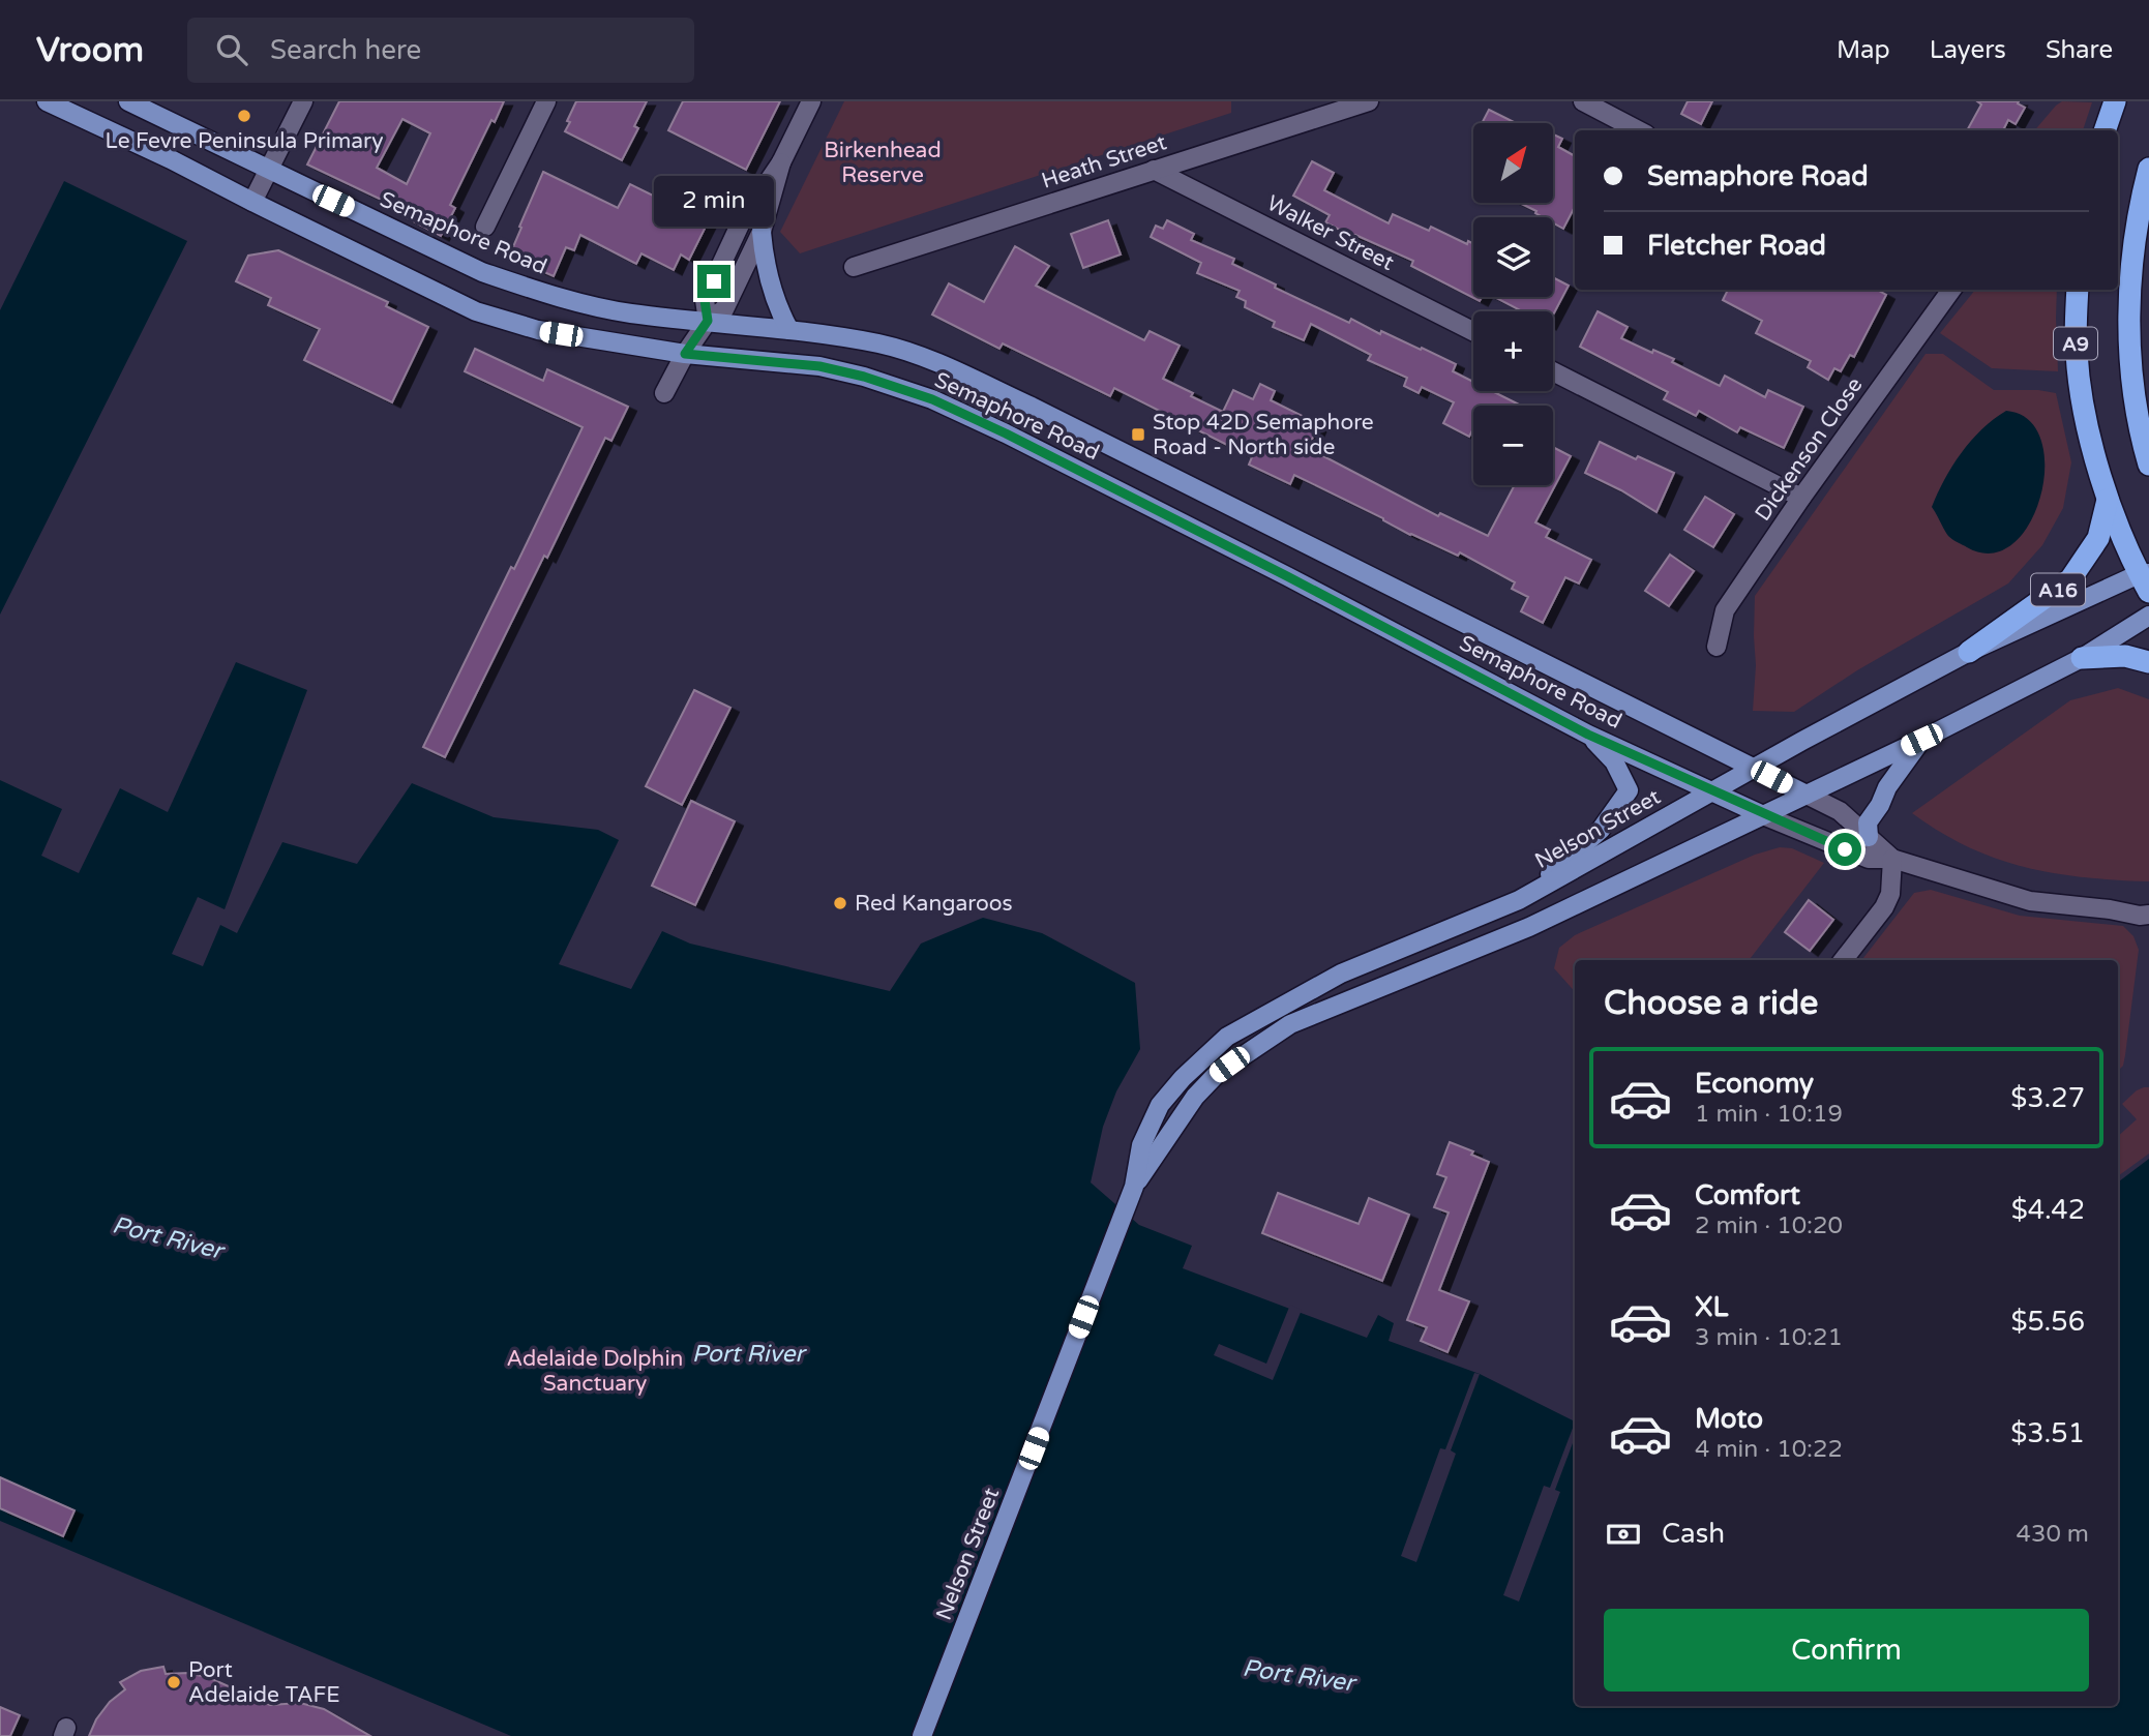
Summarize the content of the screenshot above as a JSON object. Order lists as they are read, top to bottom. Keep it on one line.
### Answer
{"streets":{"highway":["A9","A16"],"main road":["Semaphore Road","Nelson Street"],"street":["Heath Street","Walker Street","Dickenson Close"]},"crossings":[["Heath Street","Walker Street"],["Semaphore Road","Nelson Street"],["A9","A16"],["A9","Nelson Street"],["A16","Nelson Street"]],"water":["Port River"],"parks":["Birkenhead Reserve","Adelaide Dolphin Sanctuary"],"places":{"other":["Le Fevre Peninsula Primary","Red Kangaroos","Port Adelaide TAFE"],"transit":["Stop 42D Semaphore Road - North side"]},"north":"top right","page":{"header":"Vroom","search":"Search here","nav":["Map","Layers","Share"],"map_buttons":["+","−"],"banner":["Semaphore Road","Fletcher Road"],"bubble":"2 min","heading":"Choose a ride","list":[{"name":"Economy","note":"1 min · 10:19","value":"$3.27"},{"name":"Comfort","note":"2 min · 10:20","value":"$4.42"},{"name":"XL","note":"3 min · 10:21","value":"$5.56"},{"name":"Moto","note":"4 min · 10:22","value":"$3.51"}],"pay":["Cash","430 m"],"buttons":"Confirm"}}
